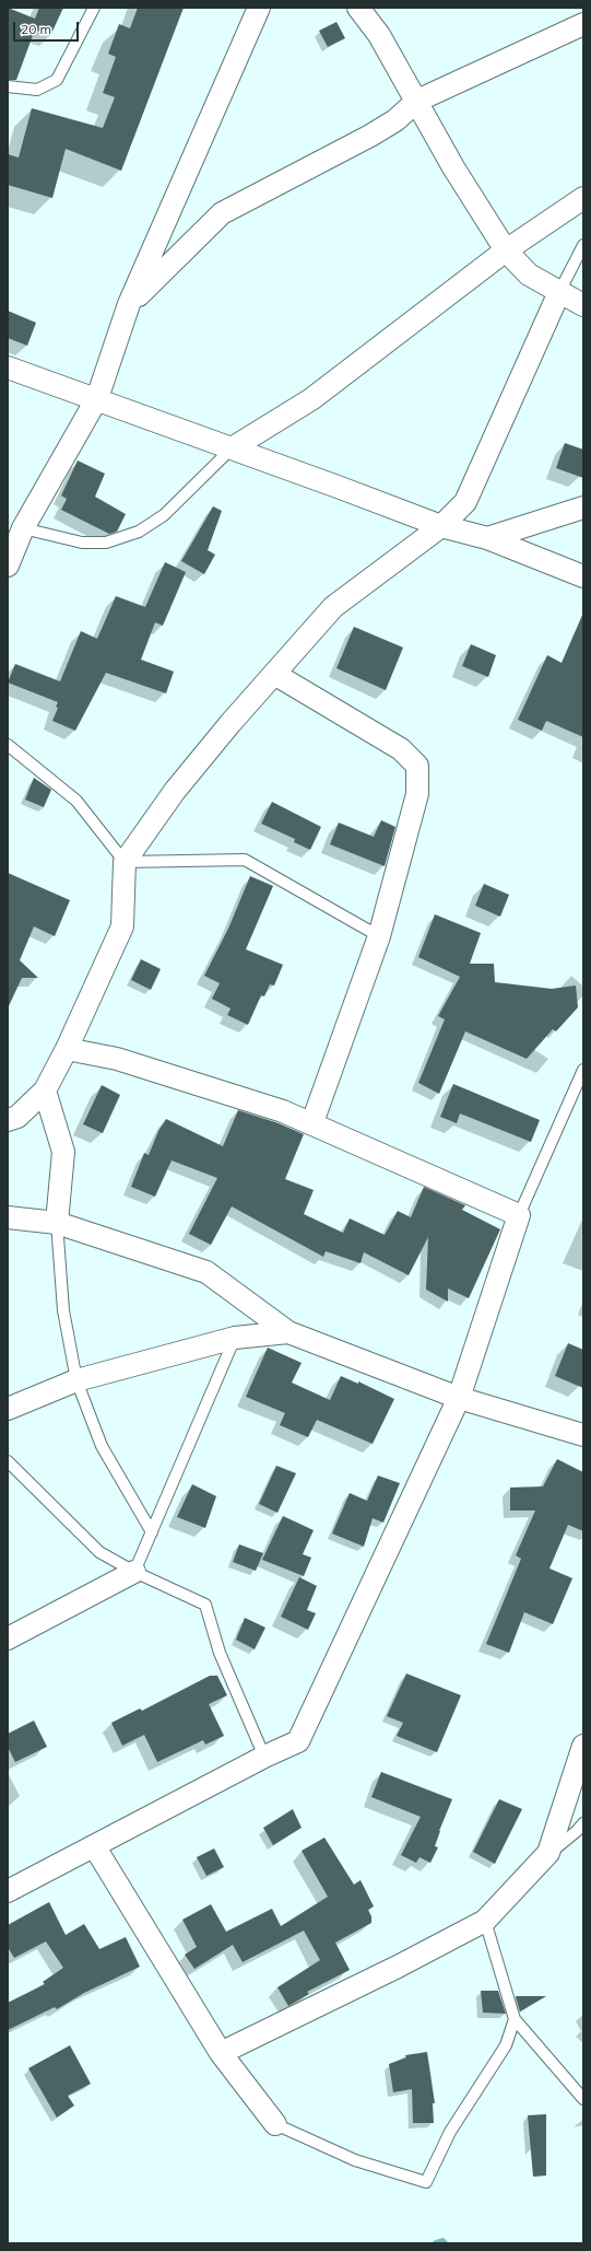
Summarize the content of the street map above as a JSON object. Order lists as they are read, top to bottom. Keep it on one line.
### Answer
{"scale_bar":"20 m"}
